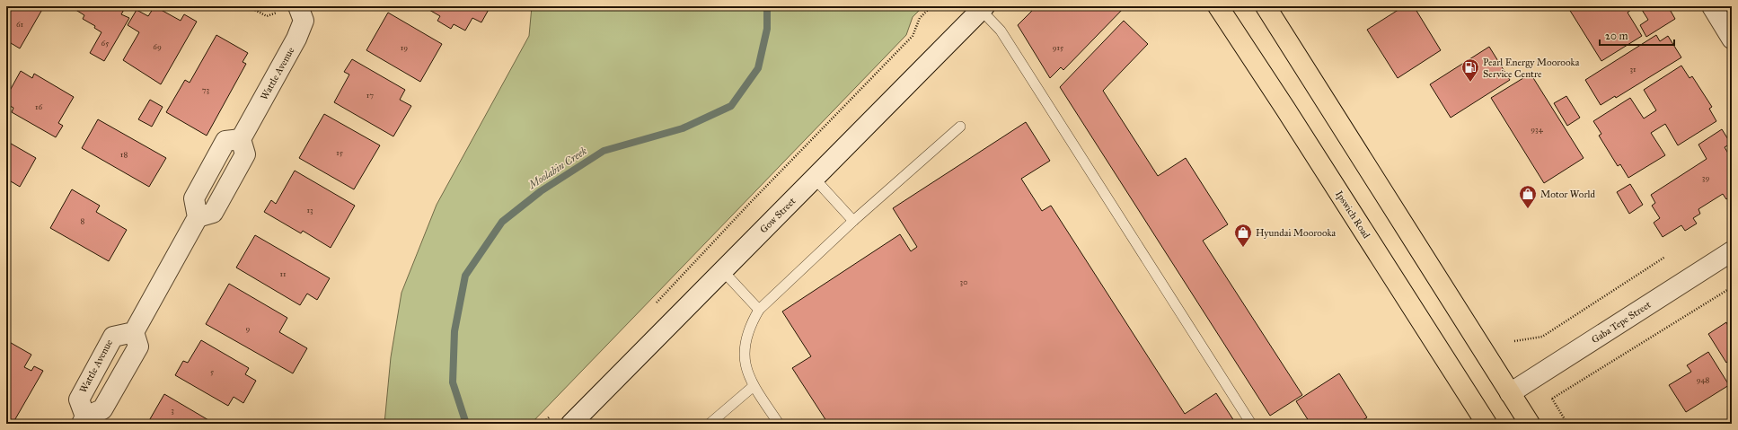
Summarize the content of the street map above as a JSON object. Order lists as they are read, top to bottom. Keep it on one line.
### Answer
{"streets":{"highway":["Ipswich Road"],"street":["Wattle Avenue","Gow Street","Gaba Tepe Street"]},"water":["Moolabin Creek"],"places":{"fuel station":["Pearl Energy Moorooka Service Centre"],"shop":["Motor World","Hyundai Moorooka"]},"house_numbers":["61","65","69","19","915","31","73","17","16","934","15","18","39","13","8","11","30","9","5","948","3"],"scale_bar":"20 m"}
